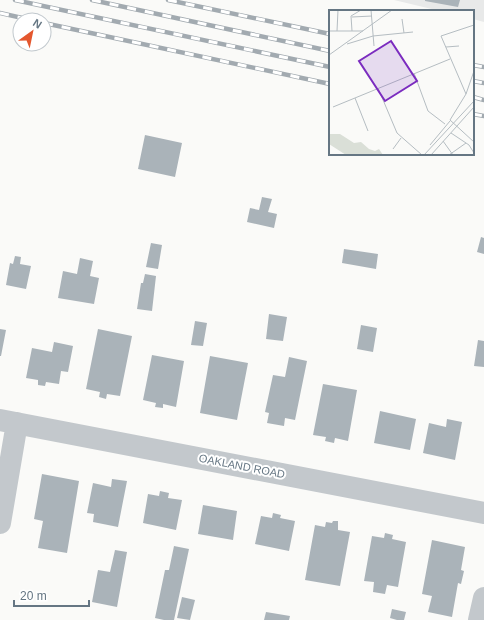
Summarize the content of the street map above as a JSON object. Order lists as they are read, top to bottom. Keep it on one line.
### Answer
{"streets":{"street":["OAKLAND ROAD"]},"scale_bar":"20 m","north":"top right"}
